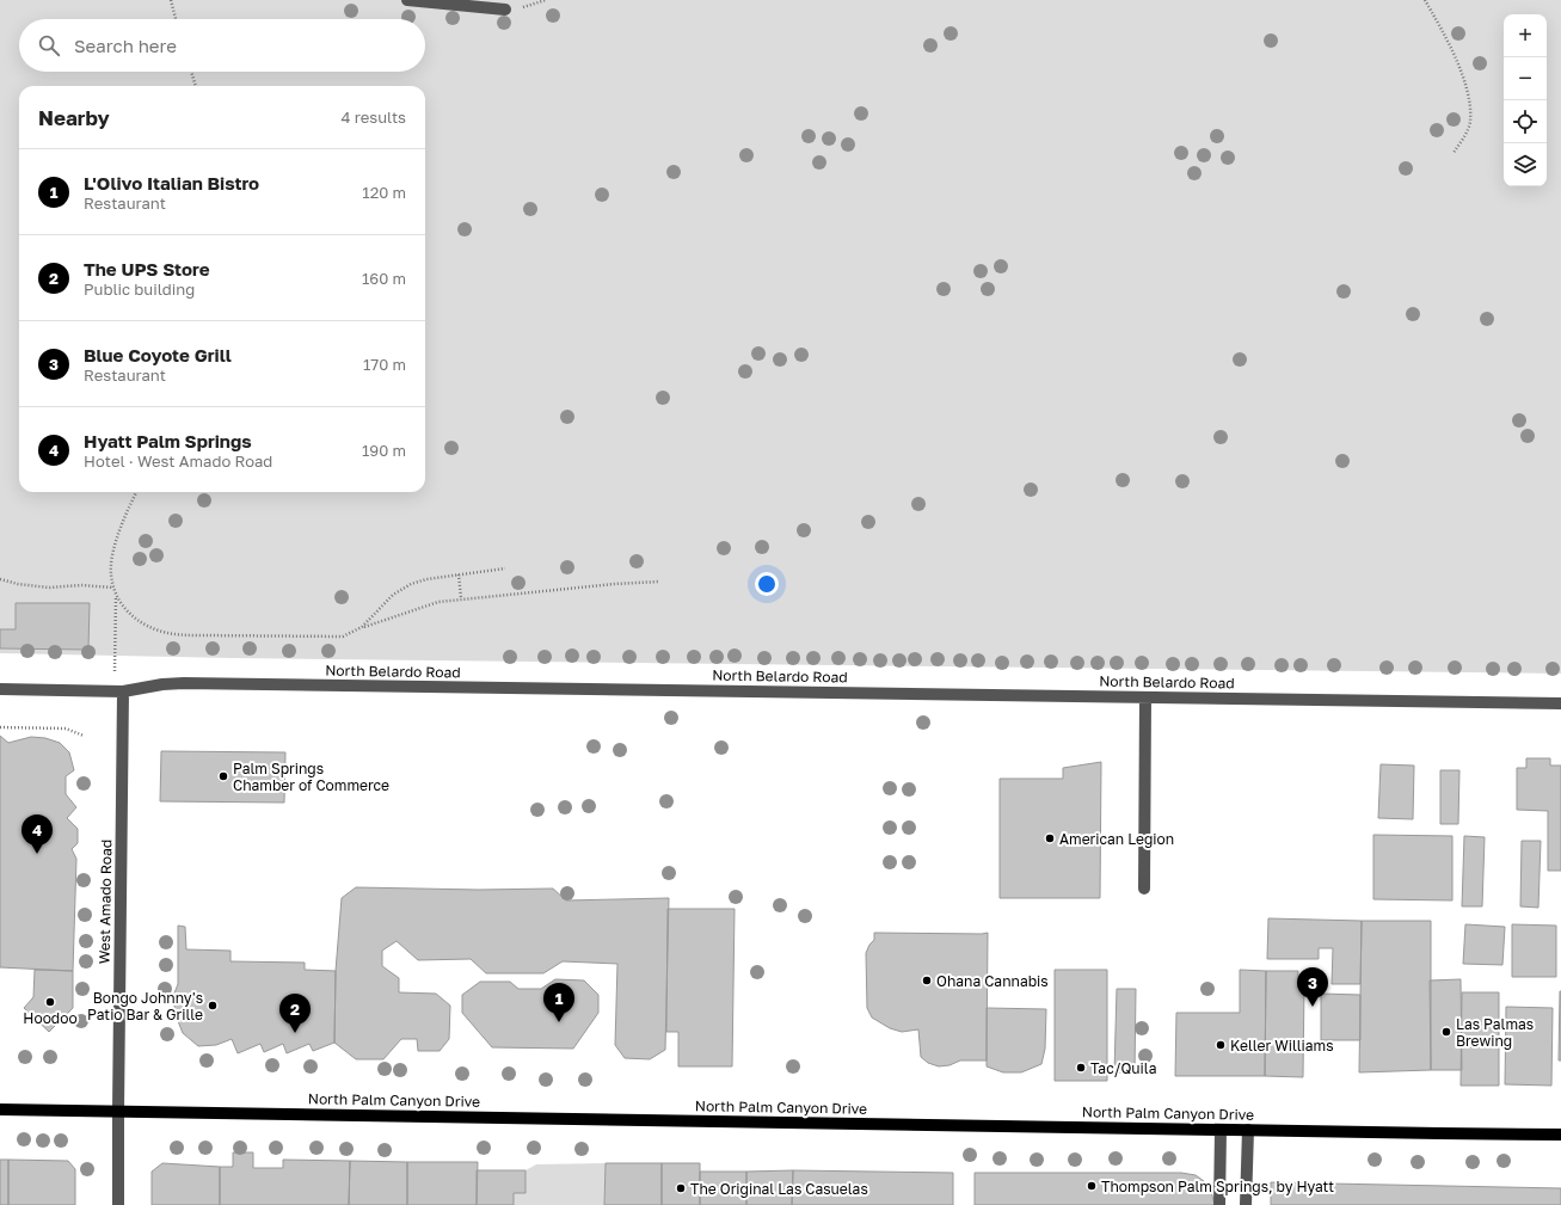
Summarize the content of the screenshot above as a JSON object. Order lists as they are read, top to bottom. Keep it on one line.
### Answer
{"streets":{"main road":["North Palm Canyon Drive"],"street":["North Belardo Road","West Amado Road"]},"crossings":[["North Belardo Road","West Amado Road"],["West Amado Road","North Palm Canyon Drive"]],"places":["Palm Springs Chamber of Commerce","American Legion","Ohana Cannabis","Hoodoo","Bongo Johnny's Patio Bar & Grille","Las Palmas Brewing","Keller Williams","Tac/Quila","Thompson Palm Springs, by Hyatt","The Original Las Casuelas"],"page":{"map_buttons":["+","−"],"search":"Search here","heading":["Nearby","4 results"],"list":[{"mark":"1","name":"L'Olivo Italian Bistro","note":"Restaurant","value":"120 m"},{"mark":"2","name":"The UPS Store","note":"Public building","value":"160 m"},{"mark":"3","name":"Blue Coyote Grill","note":"Restaurant","value":"170 m"},{"mark":"4","name":"Hyatt Palm Springs","note":"Hotel · West Amado Road","value":"190 m"}],"pins":["4","3","1","2"]}}
